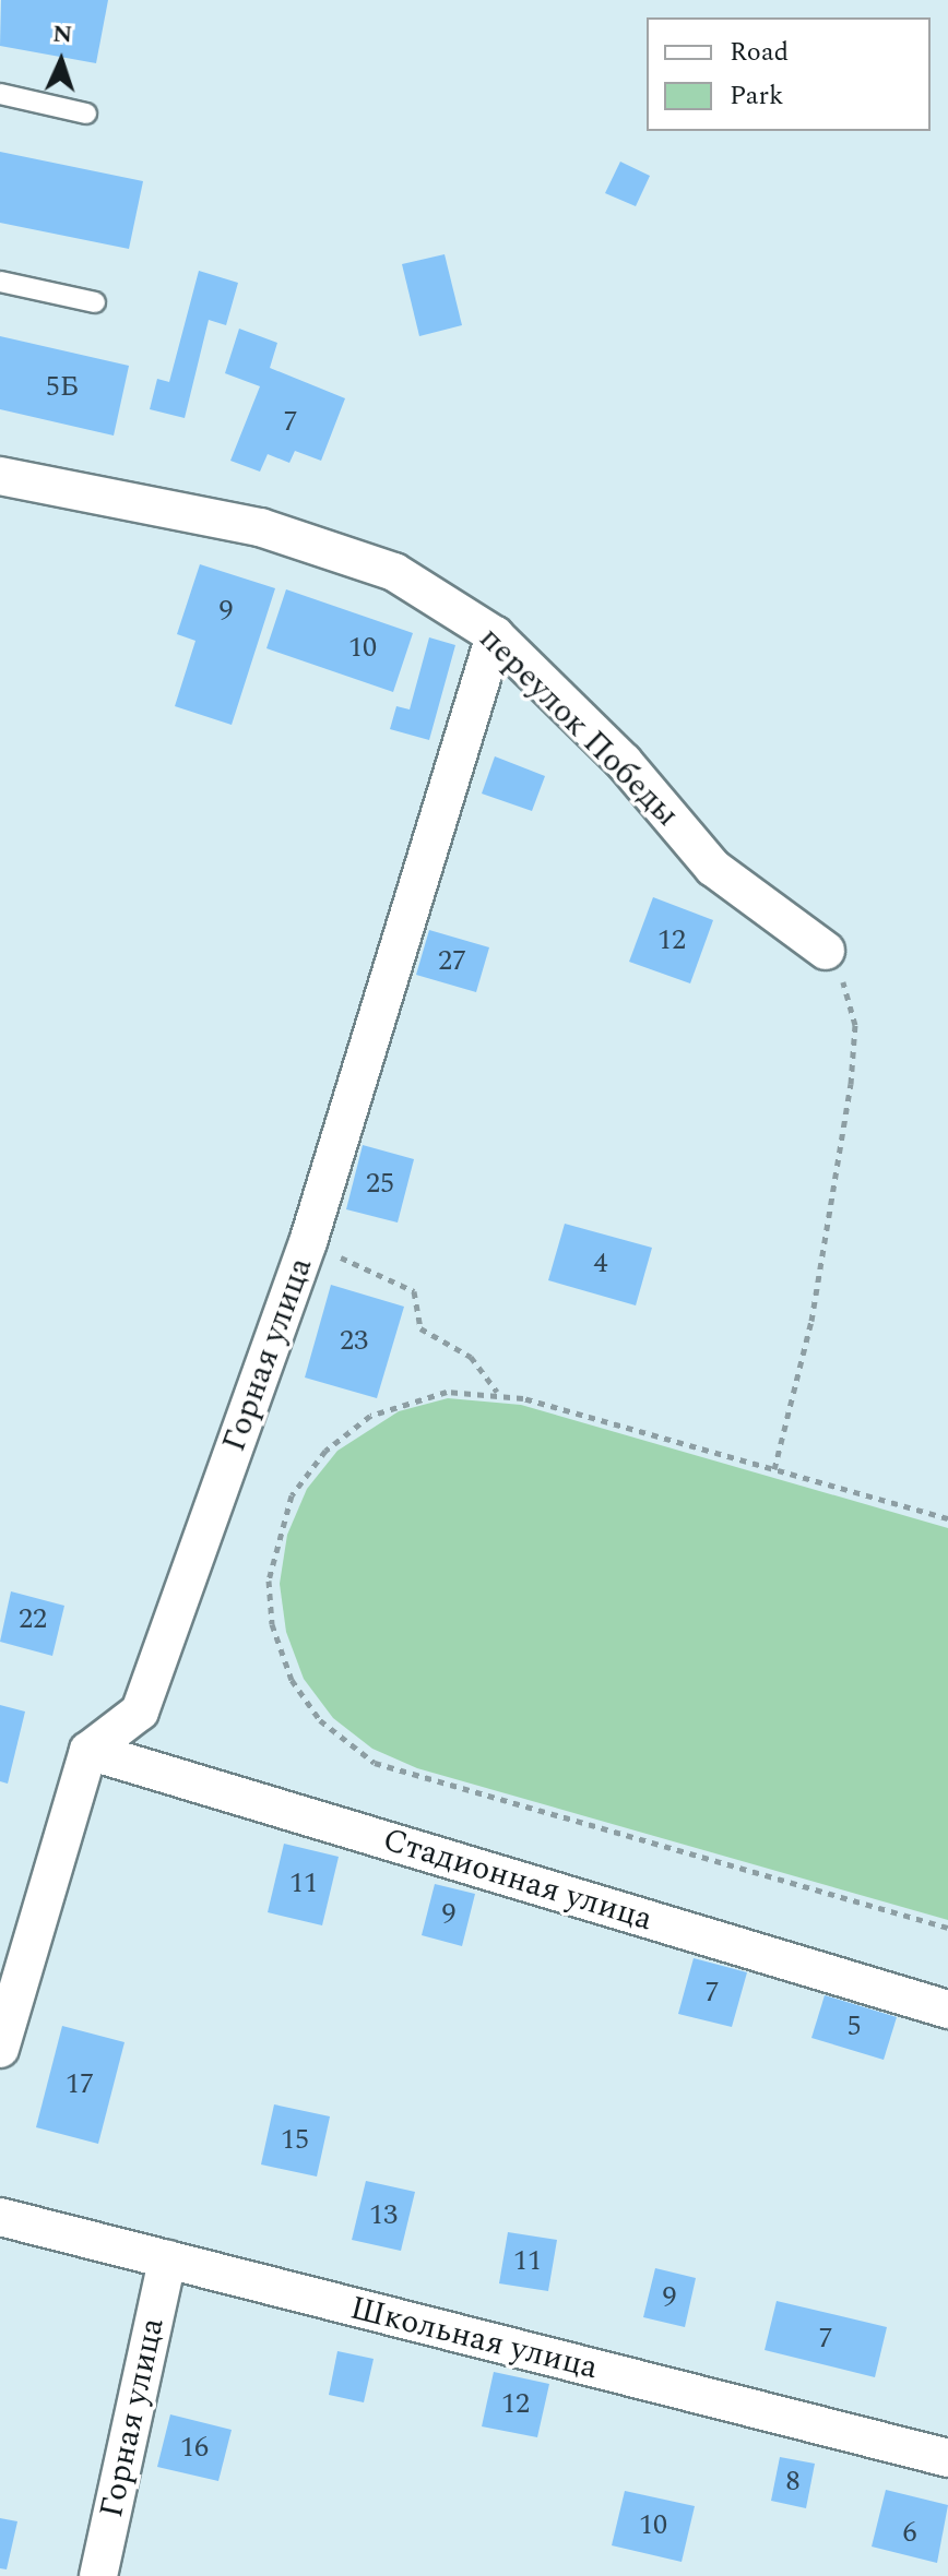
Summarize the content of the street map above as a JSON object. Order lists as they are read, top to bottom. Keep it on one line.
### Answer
{"streets":{"street":["переулок Победы","Горная улица","Стадионная улица","Школьная улица"]},"crossings":[["переулок Победы","Горная улица"],["Горная улица","Стадионная улица"],["Горная улица","Школьная улица"]],"house_numbers":["5Б","7","9","10","12","27","25","4","23","22","11","9","7","5","17","15","13","11","9","7","12","16","8","10","6"],"legend":["Road","Park"],"north":"top"}
